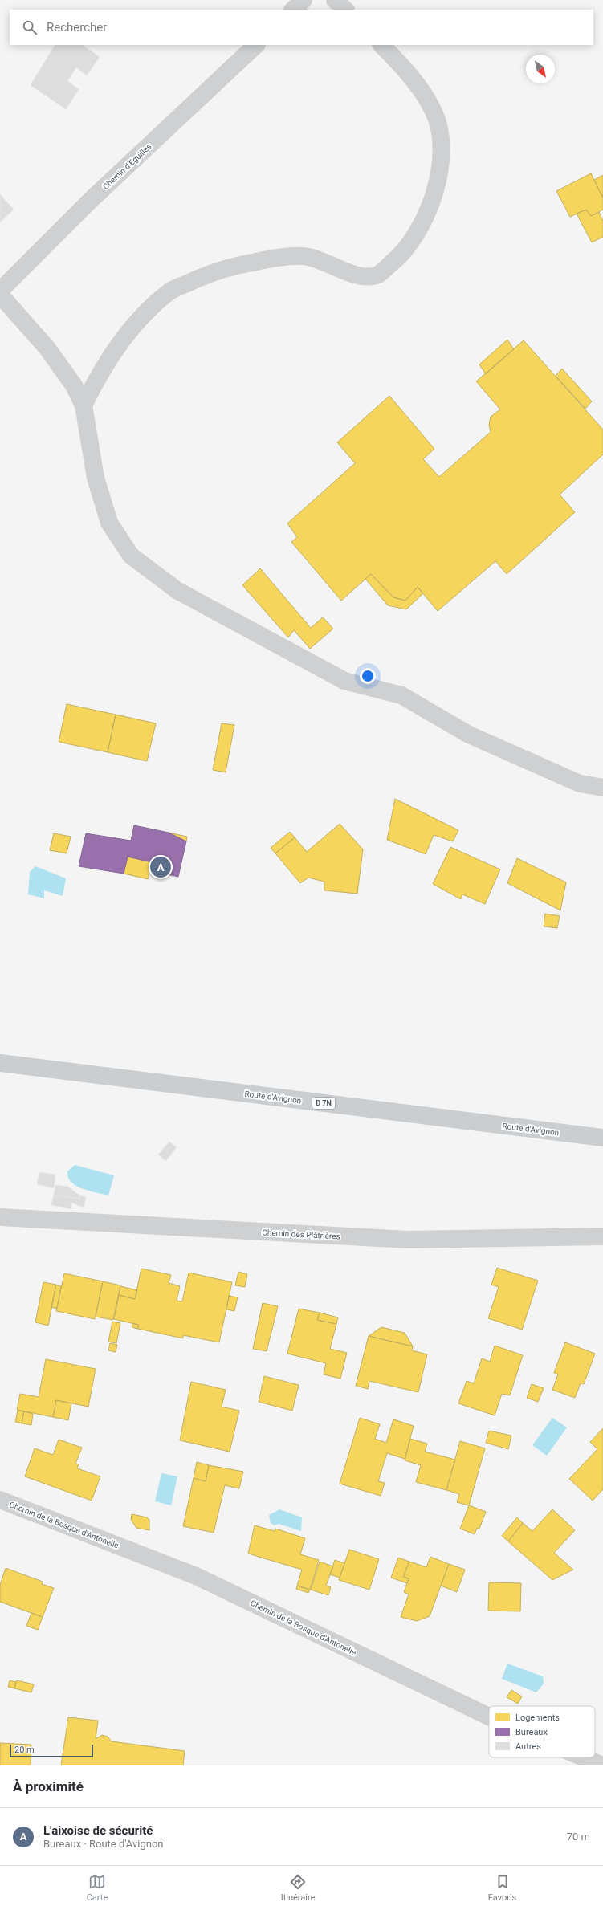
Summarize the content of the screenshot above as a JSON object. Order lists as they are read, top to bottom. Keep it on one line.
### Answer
{"streets":{"main road":["Route d'Avignon","D 7N"],"street":["Chemin d'Eguilles","Chemin des Plâtrières","Chemin de la Bosque d'Antonelle"]},"legend":["Logements","Bureaux","Autres"],"scale_bar":"20 m","north":"bottom right","page":{"search":"Rechercher","pins":"A","scale":"20 m","heading":"À proximité","list":[{"mark":"A","name":"L'aixoise de sécurité","note":"Bureaux · Route d'Avignon","value":"70 m"}],"nav":["Carte","Itinéraire","Favoris"]}}
